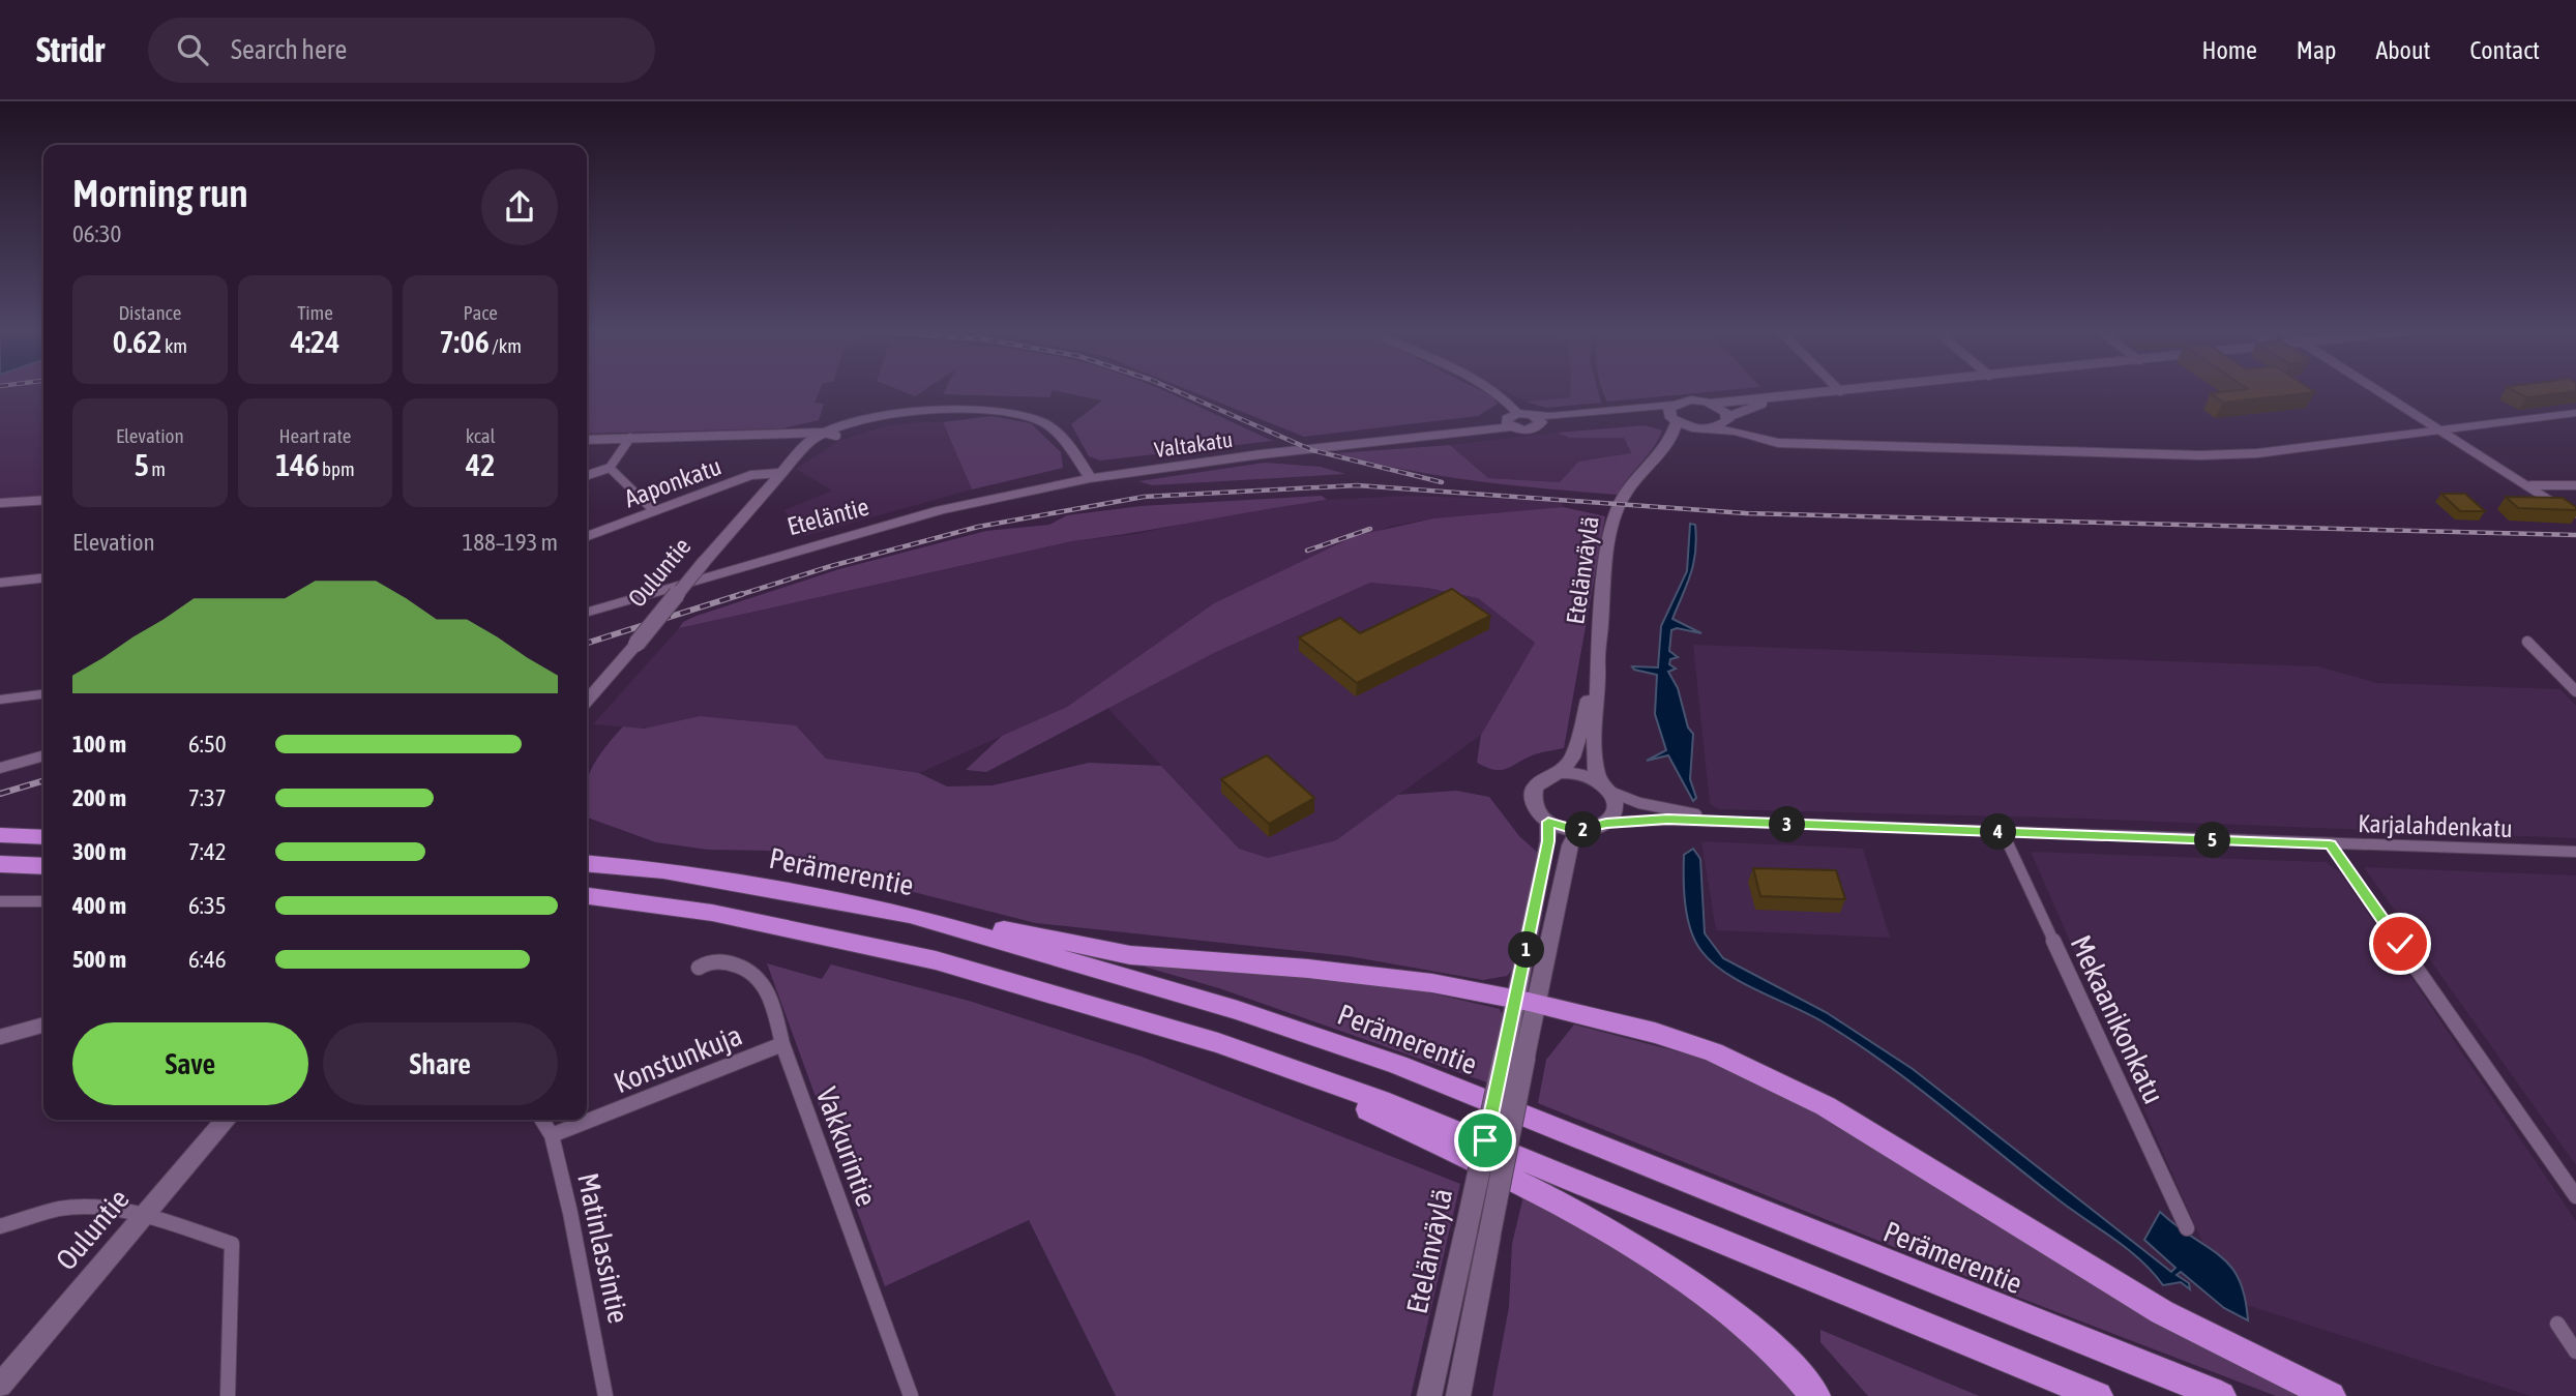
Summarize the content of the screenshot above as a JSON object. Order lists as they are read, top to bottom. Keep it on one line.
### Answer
{"streets":{"highway":["Perämerentie"],"main road":["Valtakatu","Eteläntie","Etelänväylä","Ouluntie"],"street":["Aaponkatu","Karjalahdenkatu","Mekaanikonkatu","Konstunkuja","Vakkurintie","Matinlassintie"]},"crossings":[["Valtakatu","Eteläntie"],["Valtakatu","Etelänväylä"],["Valtakatu","Ouluntie"],["Aaponkatu","Ouluntie"],["Eteläntie","Ouluntie"],["Etelänväylä","Karjalahdenkatu"],["Karjalahdenkatu","Mekaanikonkatu"],["Konstunkuja","Vakkurintie"],["Konstunkuja","Matinlassintie"]],"page":{"header":"Stridr","search":"Search here","nav":["Home","Map","About","Contact"],"heading":["Morning run","06:30"],"stats":[["Distance","0.62 km"],["Time","4:24"],["Pace","7:06 /km"],["Elevation","5 m"],["Heart rate","146 bpm"],["kcal","42"]],"chart":["Elevation","188–193 m"],"list":[{"name":"100 m","note":"6:50"},{"name":"200 m","note":"7:37"},{"name":"300 m","note":"7:42"},{"name":"400 m","note":"6:35"},{"name":"500 m","note":"6:46"}],"pins":["3","2","4","5","1"],"buttons":["Save","Share"]}}
